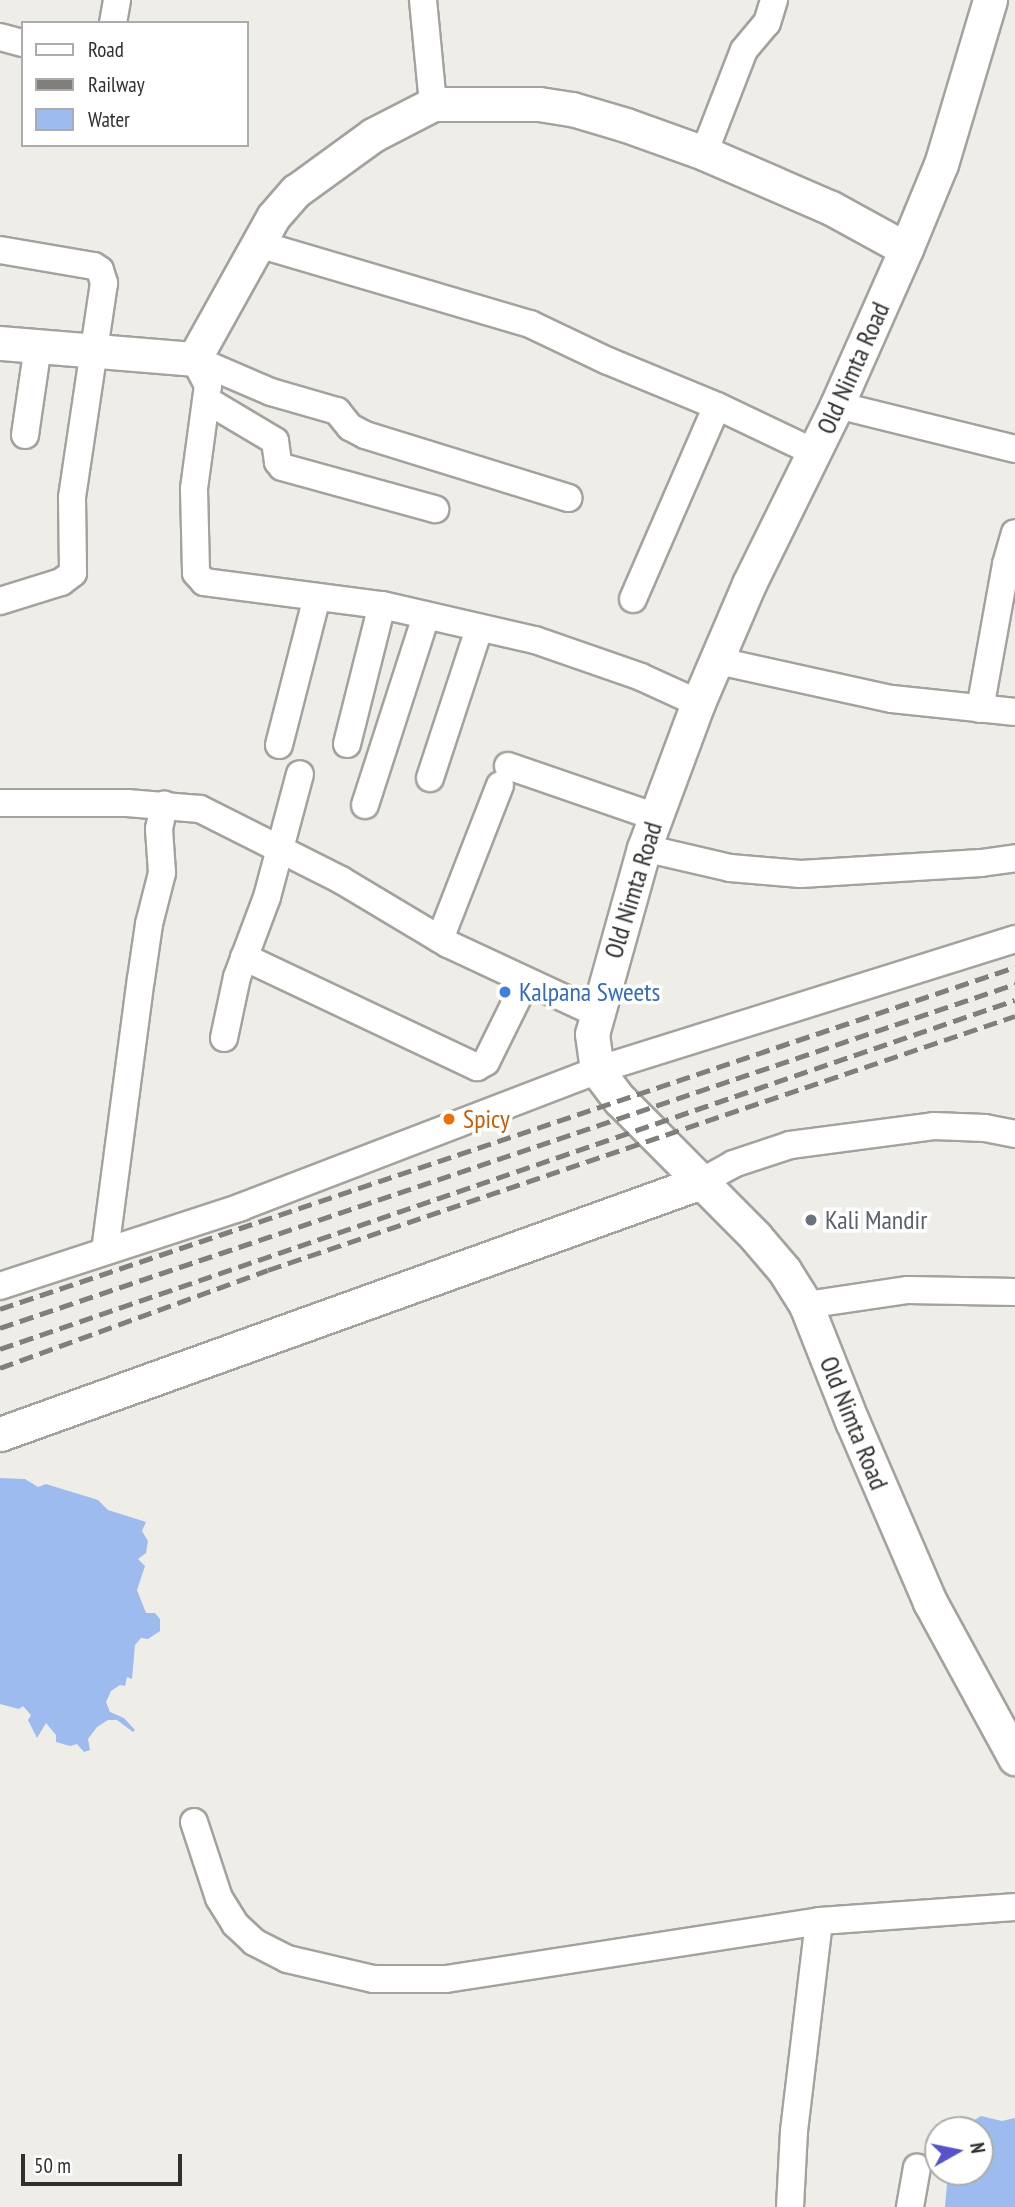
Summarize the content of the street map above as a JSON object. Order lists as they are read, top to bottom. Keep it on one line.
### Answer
{"streets":{"street":["Old Nimta Road"]},"places":["Kalpana Sweets","Spicy","Kali Mandir"],"legend":["Road","Railway","Water"],"scale_bar":"50 m","north":"right"}
